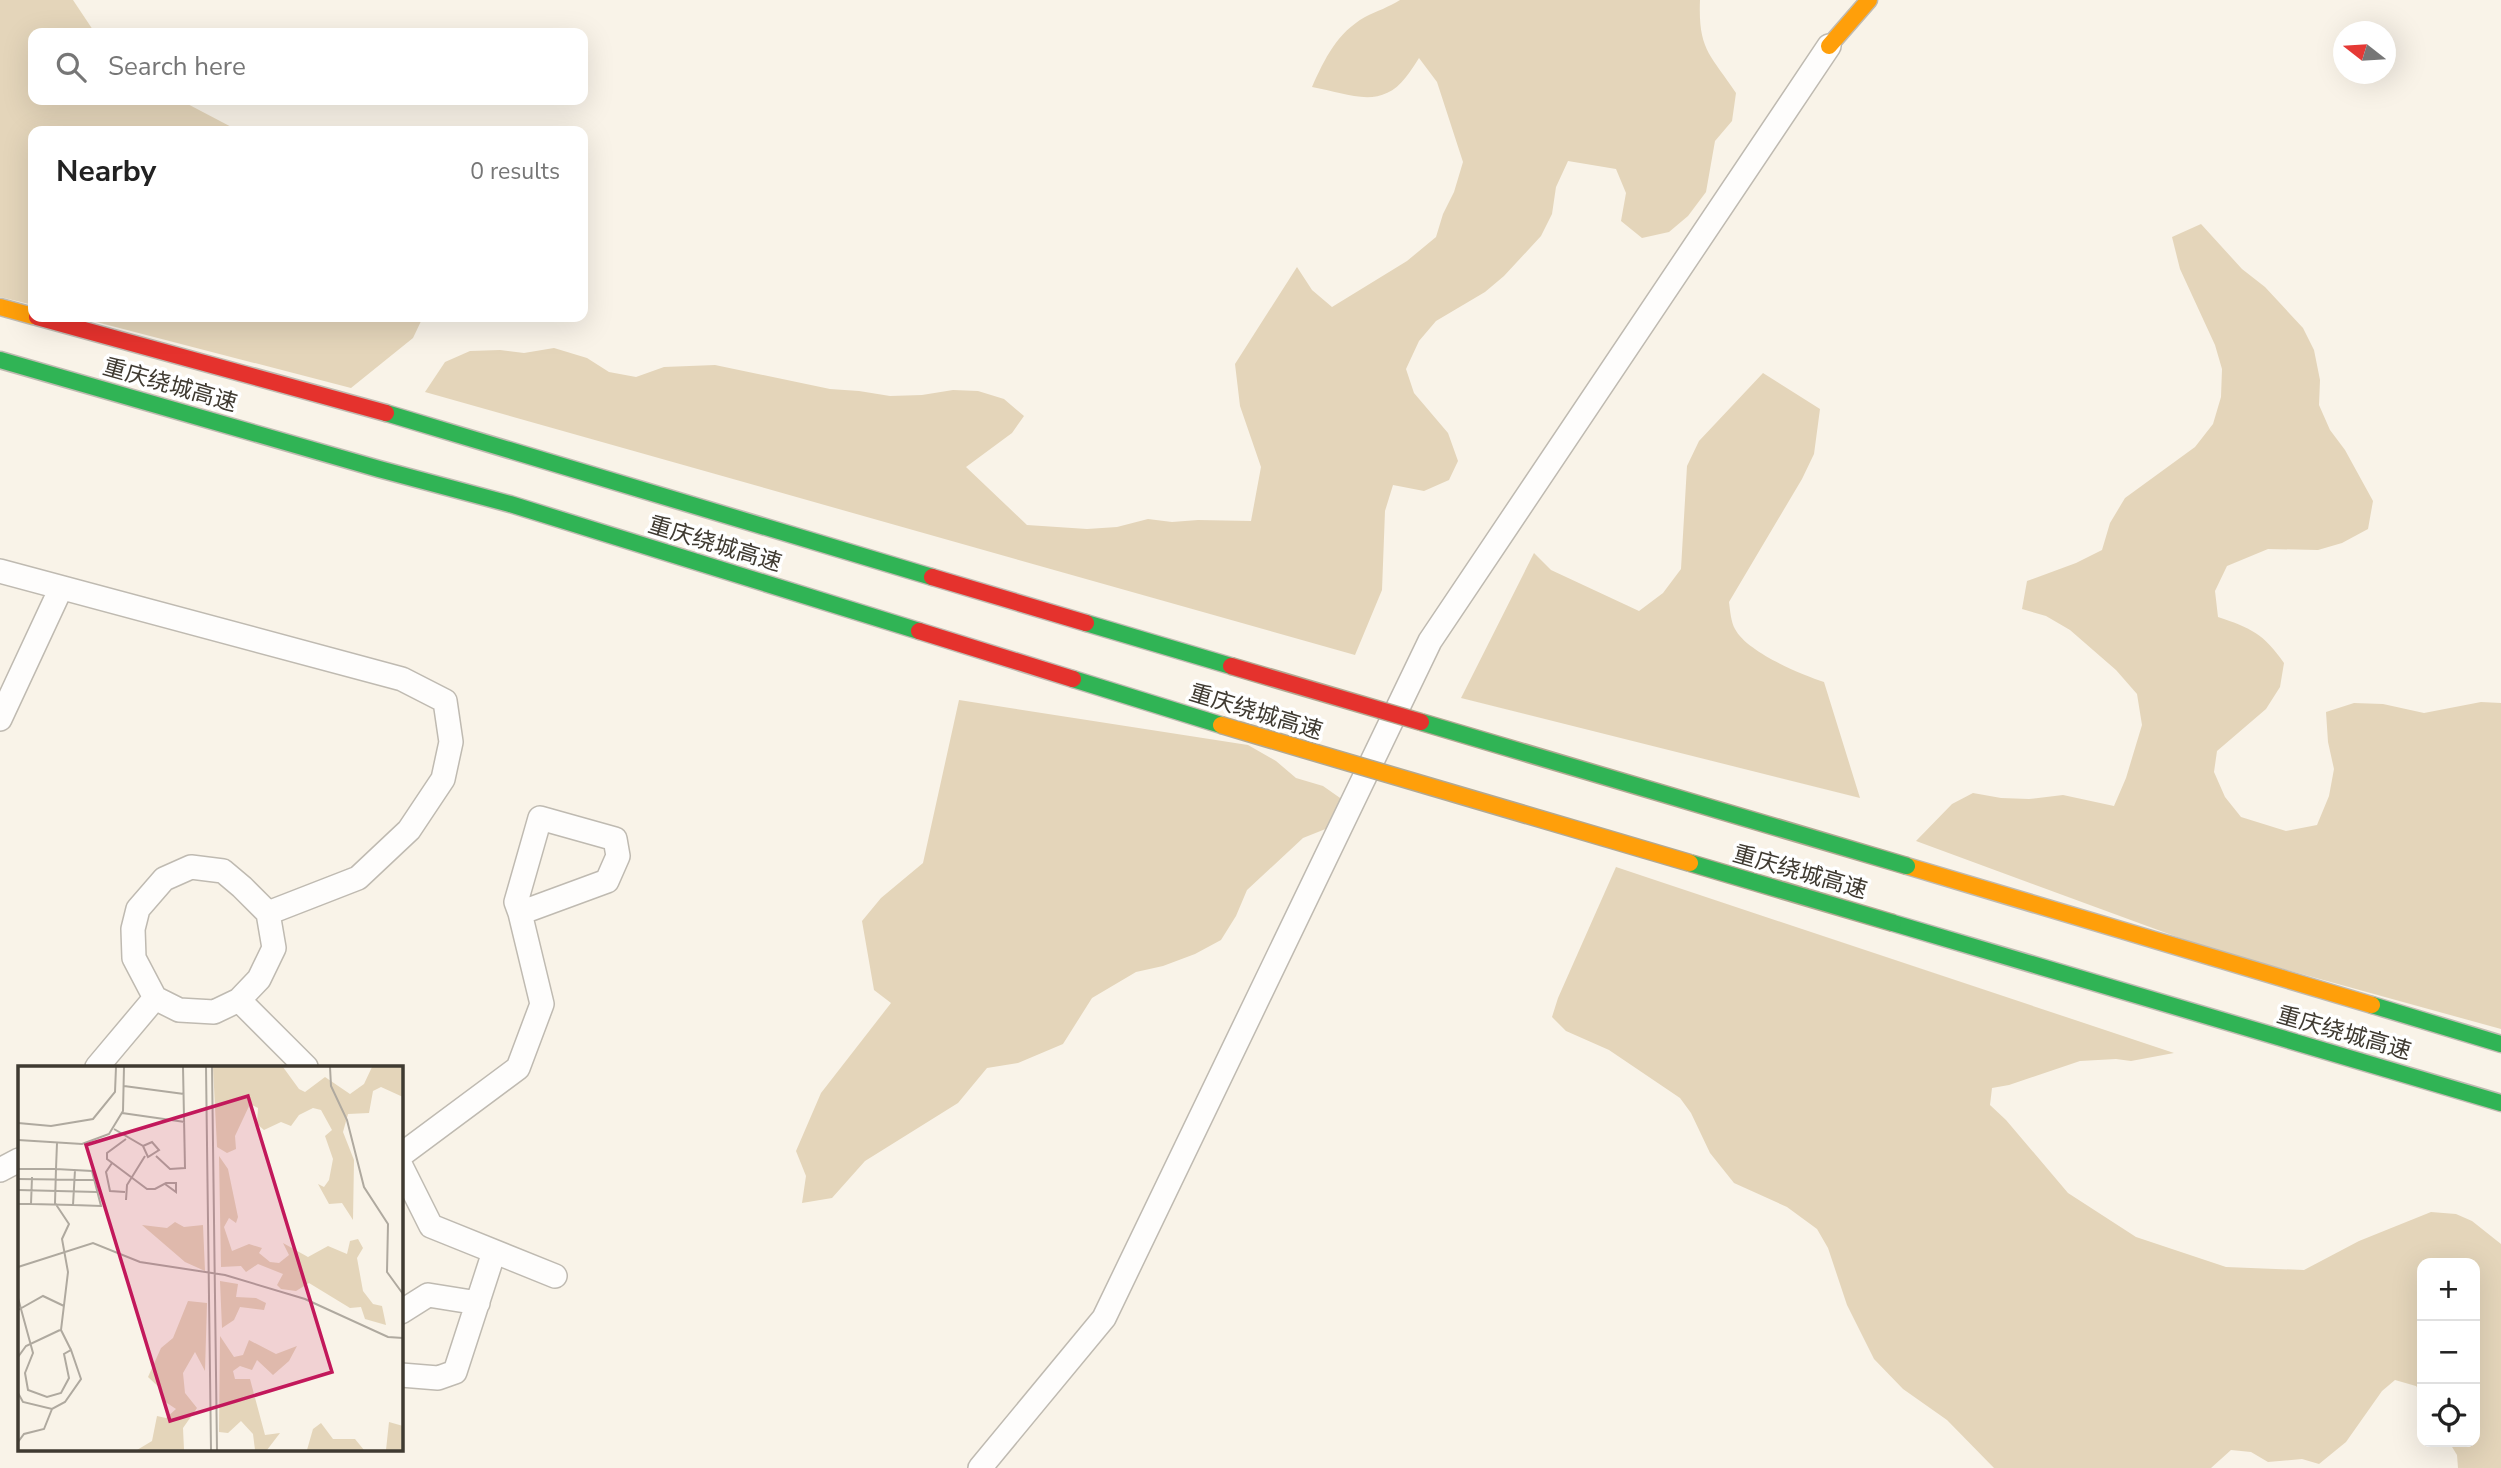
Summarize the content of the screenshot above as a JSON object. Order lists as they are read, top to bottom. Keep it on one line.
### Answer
{"streets":{"main road":["重庆绕城高速"]},"north":"left","page":{"search":"Search here","heading":["Nearby","0 results"],"map_buttons":["+","−"]}}
